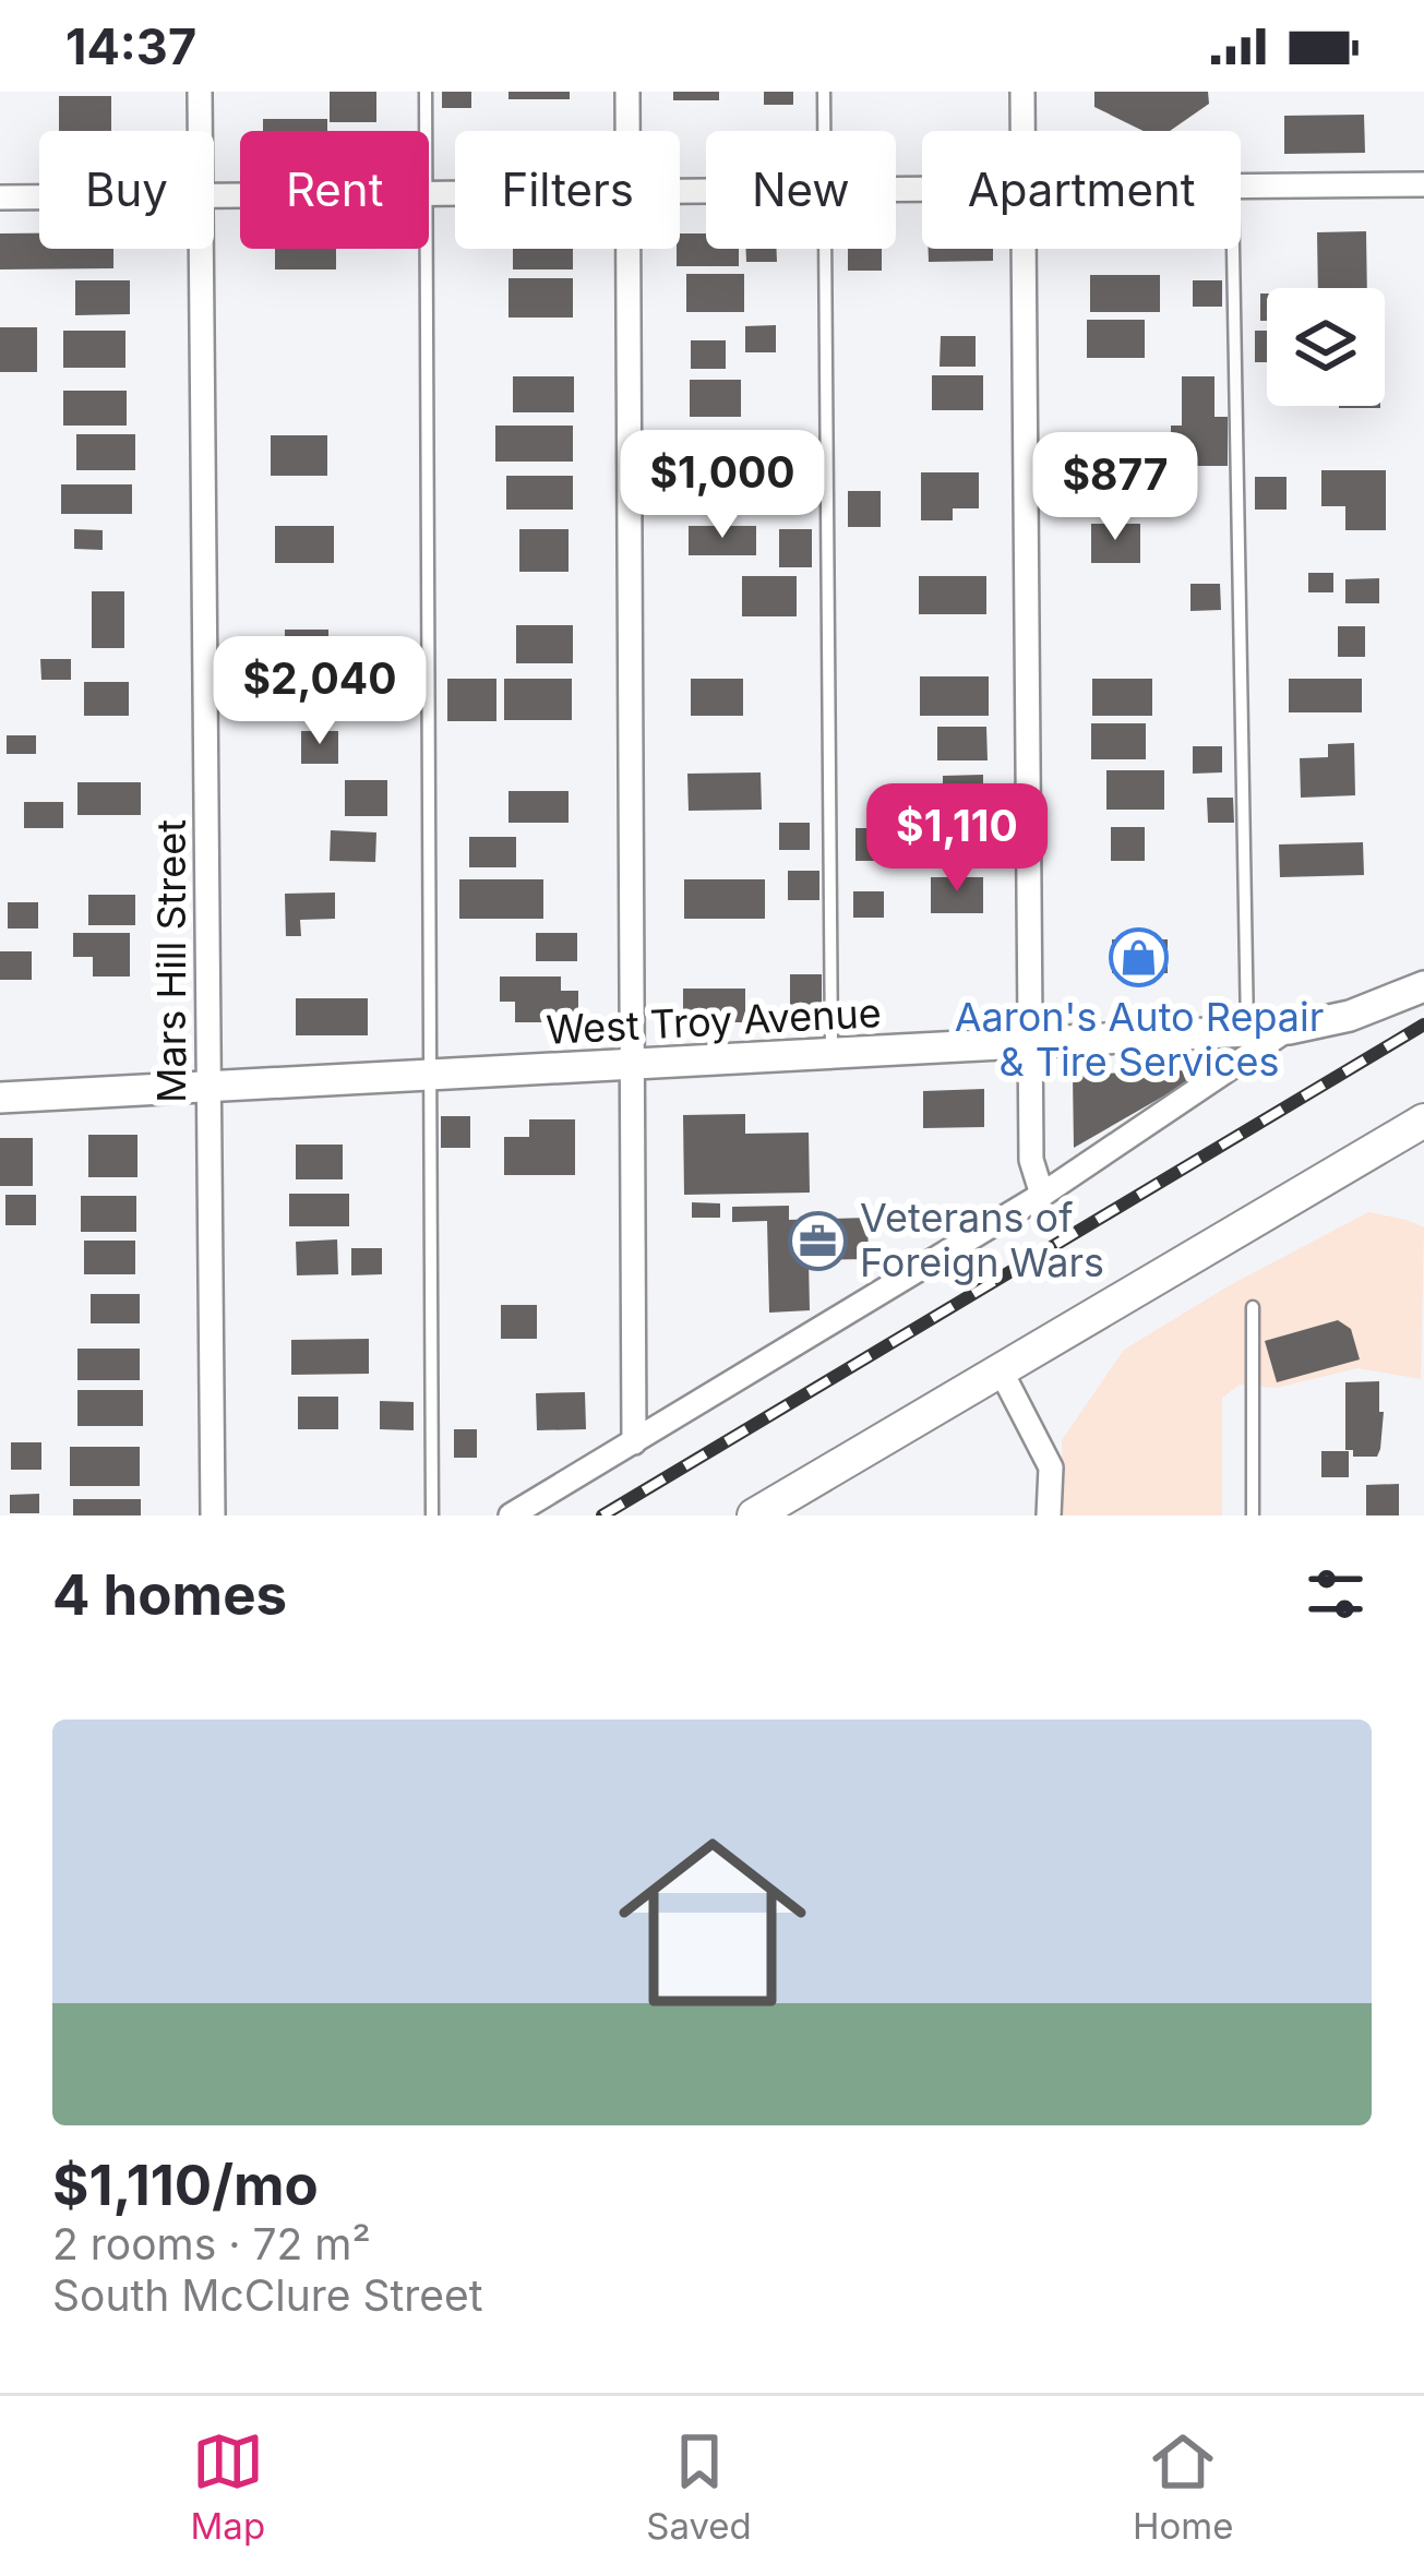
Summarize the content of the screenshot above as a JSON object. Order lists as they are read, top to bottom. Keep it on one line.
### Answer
{"streets":{"street":["Mars Hill Street","West Troy Avenue"]},"crossings":[["Mars Hill Street","West Troy Avenue"]],"places":{"shop":["Aaron's Auto Repair & Tire Services"],"office":["Veterans of Foreign Wars"]},"page":{"status":"14:37","chip":["Buy","Rent","Filters","New","Apartment"],"price":["$1,000","$877","$2,040","$1,110"],"heading":"4 homes","list":[{"name":"$1,110/mo","note":"2 rooms · 72 m² · South McClure Street"}],"tabs":["Map","Saved","Home"]}}
